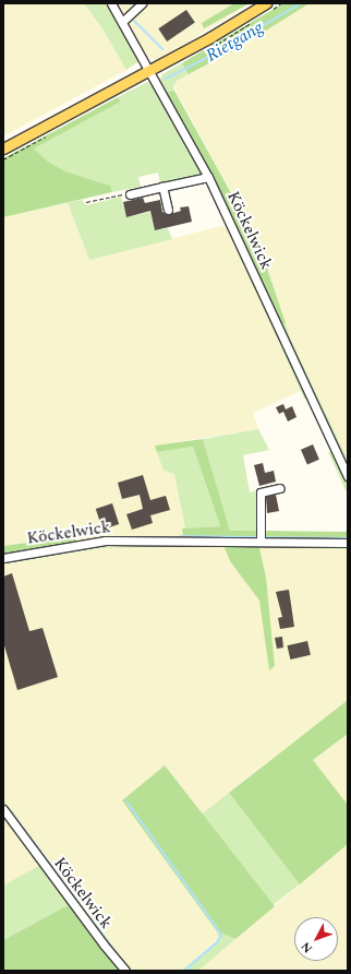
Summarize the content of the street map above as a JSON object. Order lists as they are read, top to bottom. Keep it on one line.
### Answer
{"streets":{"street":["Köckelwick"]},"water":["Rietgang"],"north":"bottom left"}
